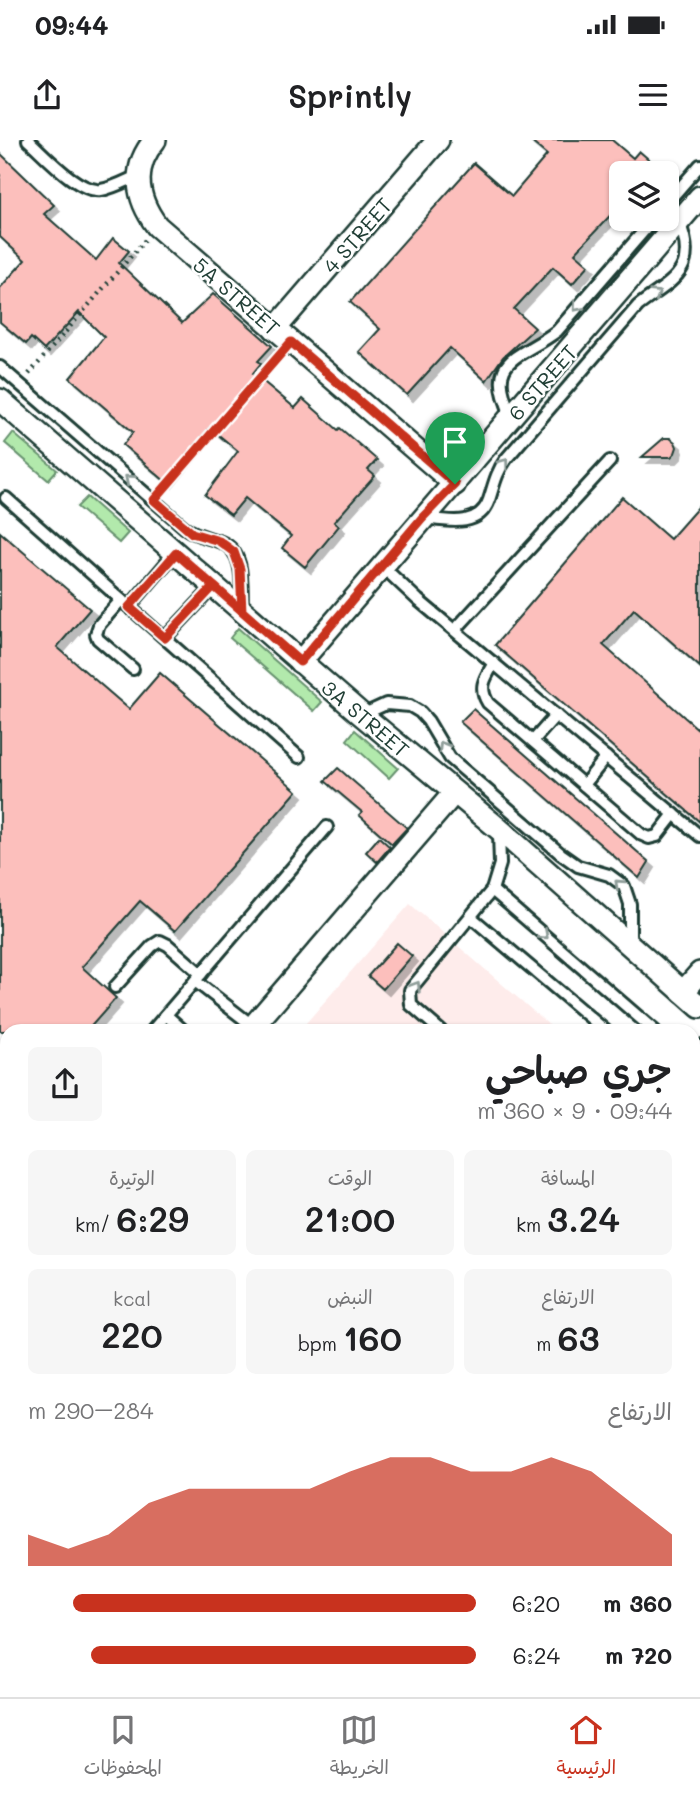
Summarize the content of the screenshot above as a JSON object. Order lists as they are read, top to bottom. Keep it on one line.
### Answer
{"streets":{"street":["4 STREET","5A STREET","6 STREET","3A STREET"]},"crossings":[["4 STREET","5A STREET"],["5A STREET","6 STREET"],["6 STREET","3A STREET"]],"page":{"status":"09:44","header":"Sprintly","heading":["جري صباحي","09:44 · 9 × 360 m"],"stats":[["المسافة","3.24 km"],["الوقت","21:00"],["الوتيرة","6:29 /km"],["الارتفاع","63 m"],["النبض","160 bpm"],["kcal","220"]],"chart":["الارتفاع","284–290 m"],"list":[{"name":"360 m","note":"6:20"},{"name":"720 m","note":"6:24"}],"tabs":["الرئيسية","الخريطة","المحفوظات"]}}
